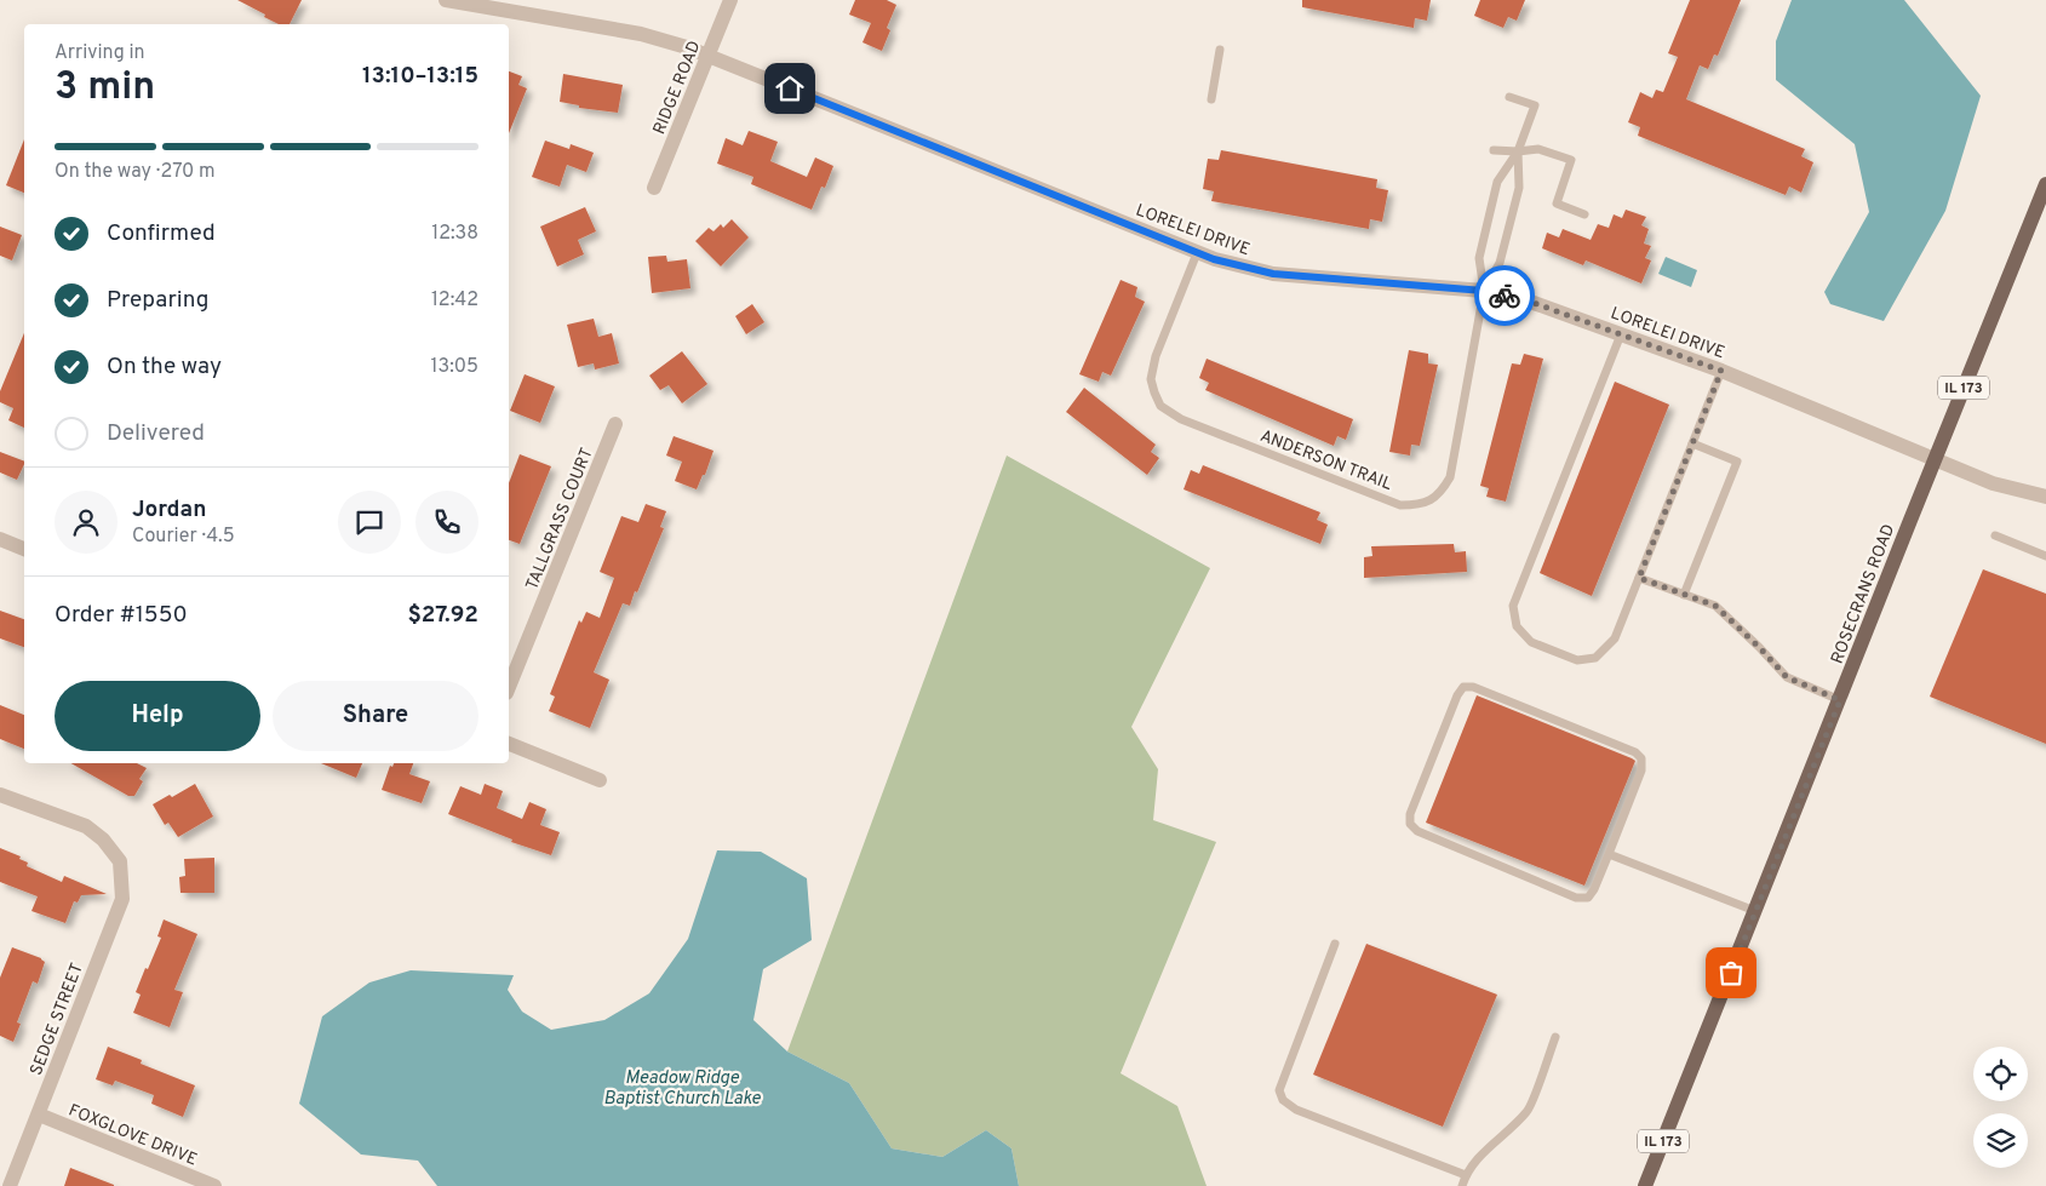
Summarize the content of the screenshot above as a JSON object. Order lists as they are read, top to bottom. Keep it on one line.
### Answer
{"streets":{"main road":["IL 173","ROSECRANS ROAD"],"street":["RIDGE ROAD","LORELEI DRIVE","TALLGRASS COURT","SEDGE STREET","FOXGLOVE DRIVE"],"lane":["ANDERSON TRAIL"]},"crossings":[["RIDGE ROAD","LORELEI DRIVE"],["LORELEI DRIVE","ANDERSON TRAIL"],["LORELEI DRIVE","ROSECRANS ROAD"],["SEDGE STREET","FOXGLOVE DRIVE"]],"water":["Meadow Ridge Baptist Church Lake"],"page":{"heading":["3 min","Arriving in","13:10–13:15"],"panel":["Jordan","Courier · 4.5","Order #1550","$27.92"],"bar":"On the way · 270 m","list":[["Confirmed","12:38"],["Preparing","12:42"],["On the way","13:05"],"Delivered"],"buttons":["Help","Share"]}}
